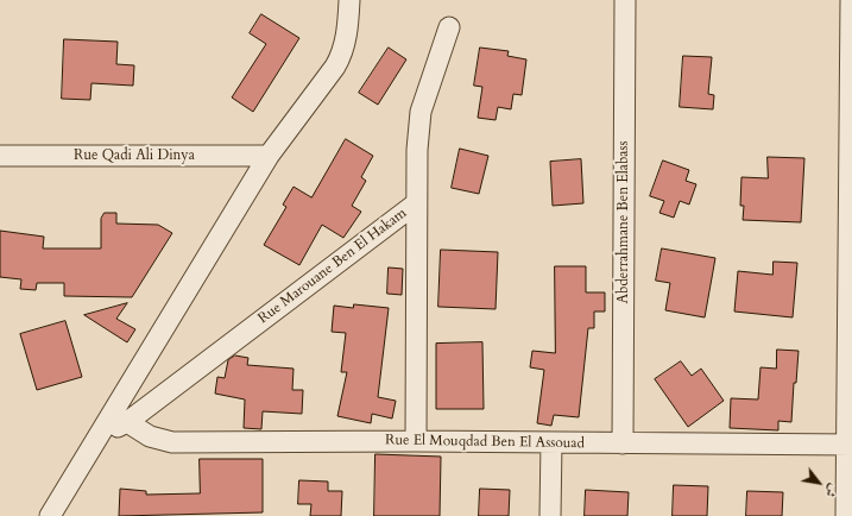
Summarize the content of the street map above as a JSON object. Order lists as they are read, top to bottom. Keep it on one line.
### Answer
{"streets":{"street":["Rue Qadi Ali Dinya","Abderrahmane Ben Elabass","Rue Marouane Ben El Hakam","Rue El Mouqdad Ben El Assouad"]},"crossings":[["Abderrahmane Ben Elabass","Rue El Mouqdad Ben El Assouad"],["Rue Marouane Ben El Hakam","Rue El Mouqdad Ben El Assouad"]],"north":"bottom right"}
